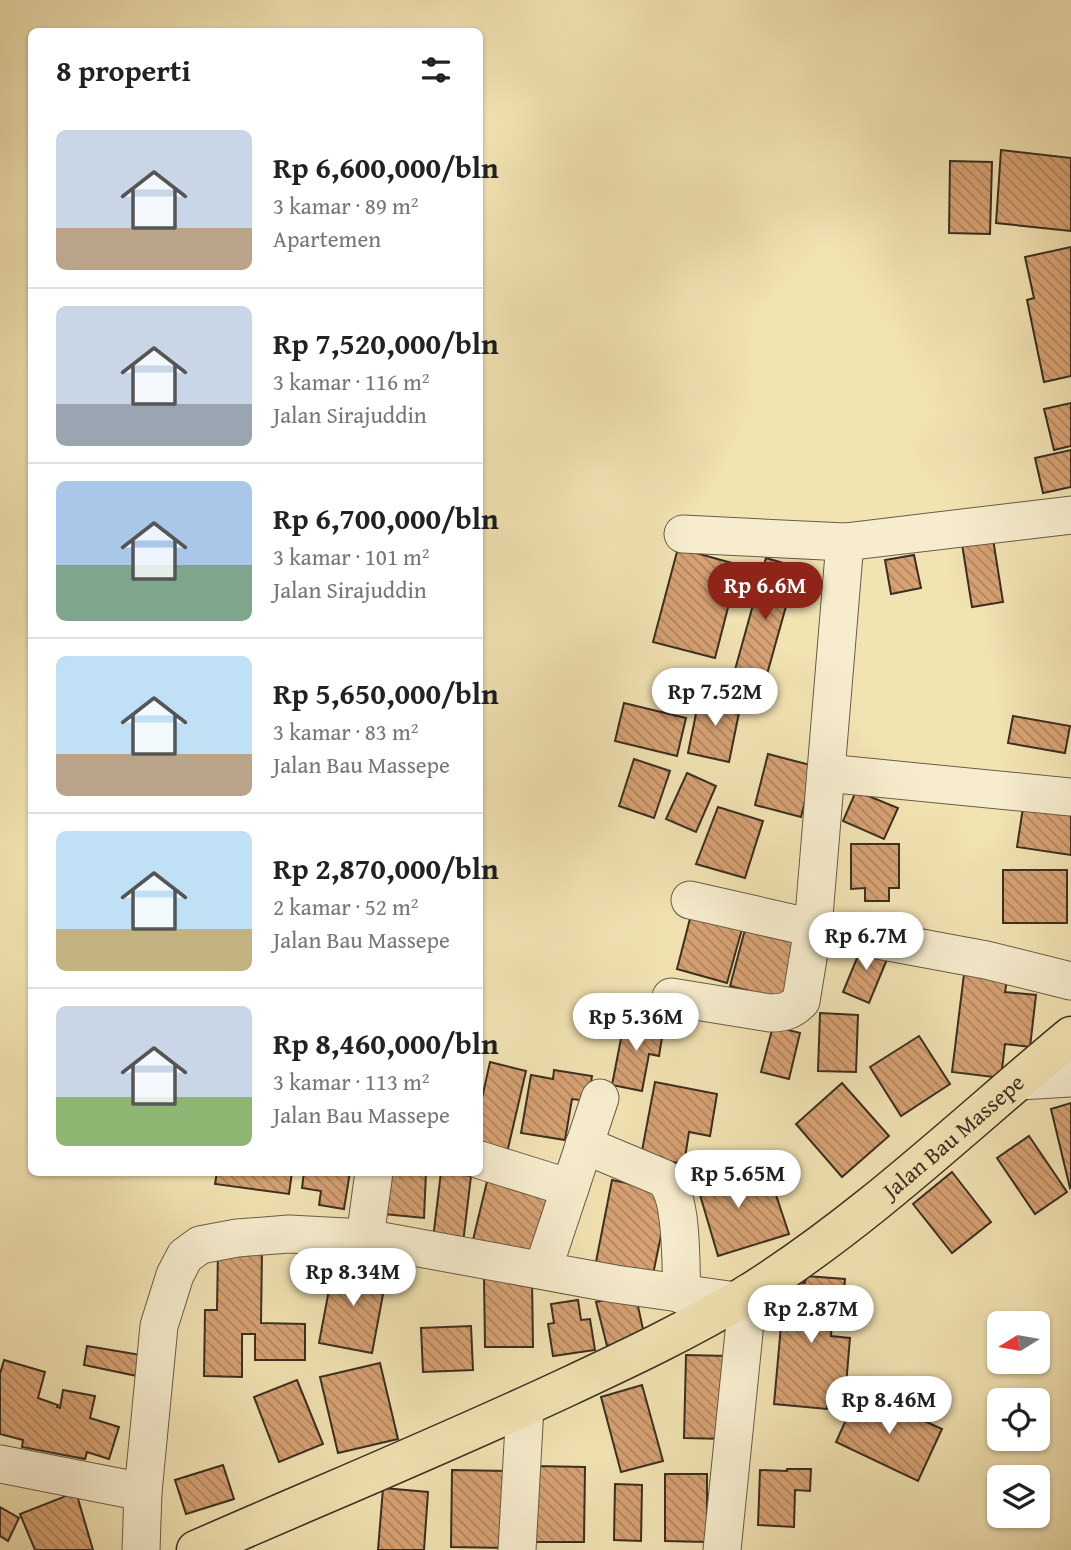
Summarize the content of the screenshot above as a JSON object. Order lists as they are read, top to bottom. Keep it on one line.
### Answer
{"streets":{"main road":["Jalan Bau Massepe"]},"north":"left","page":{"heading":"8 properti","list":[{"name":"Rp 6,600,000/bln","note":"3 kamar · 89 m² · Apartemen"},{"name":"Rp 7,520,000/bln","note":"3 kamar · 116 m² · Jalan Sirajuddin"},{"name":"Rp 6,700,000/bln","note":"3 kamar · 101 m² · Jalan Sirajuddin"},{"name":"Rp 5,650,000/bln","note":"3 kamar · 83 m² · Jalan Bau Massepe"},{"name":"Rp 2,870,000/bln","note":"2 kamar · 52 m² · Jalan Bau Massepe"},{"name":"Rp 8,460,000/bln","note":"3 kamar · 113 m² · Jalan Bau Massepe"}],"price":["Rp 6.6M","Rp 7.52M","Rp 6.7M","Rp 5.36M","Rp 5.65M","Rp 8.34M","Rp 2.87M","Rp 8.46M"]}}
